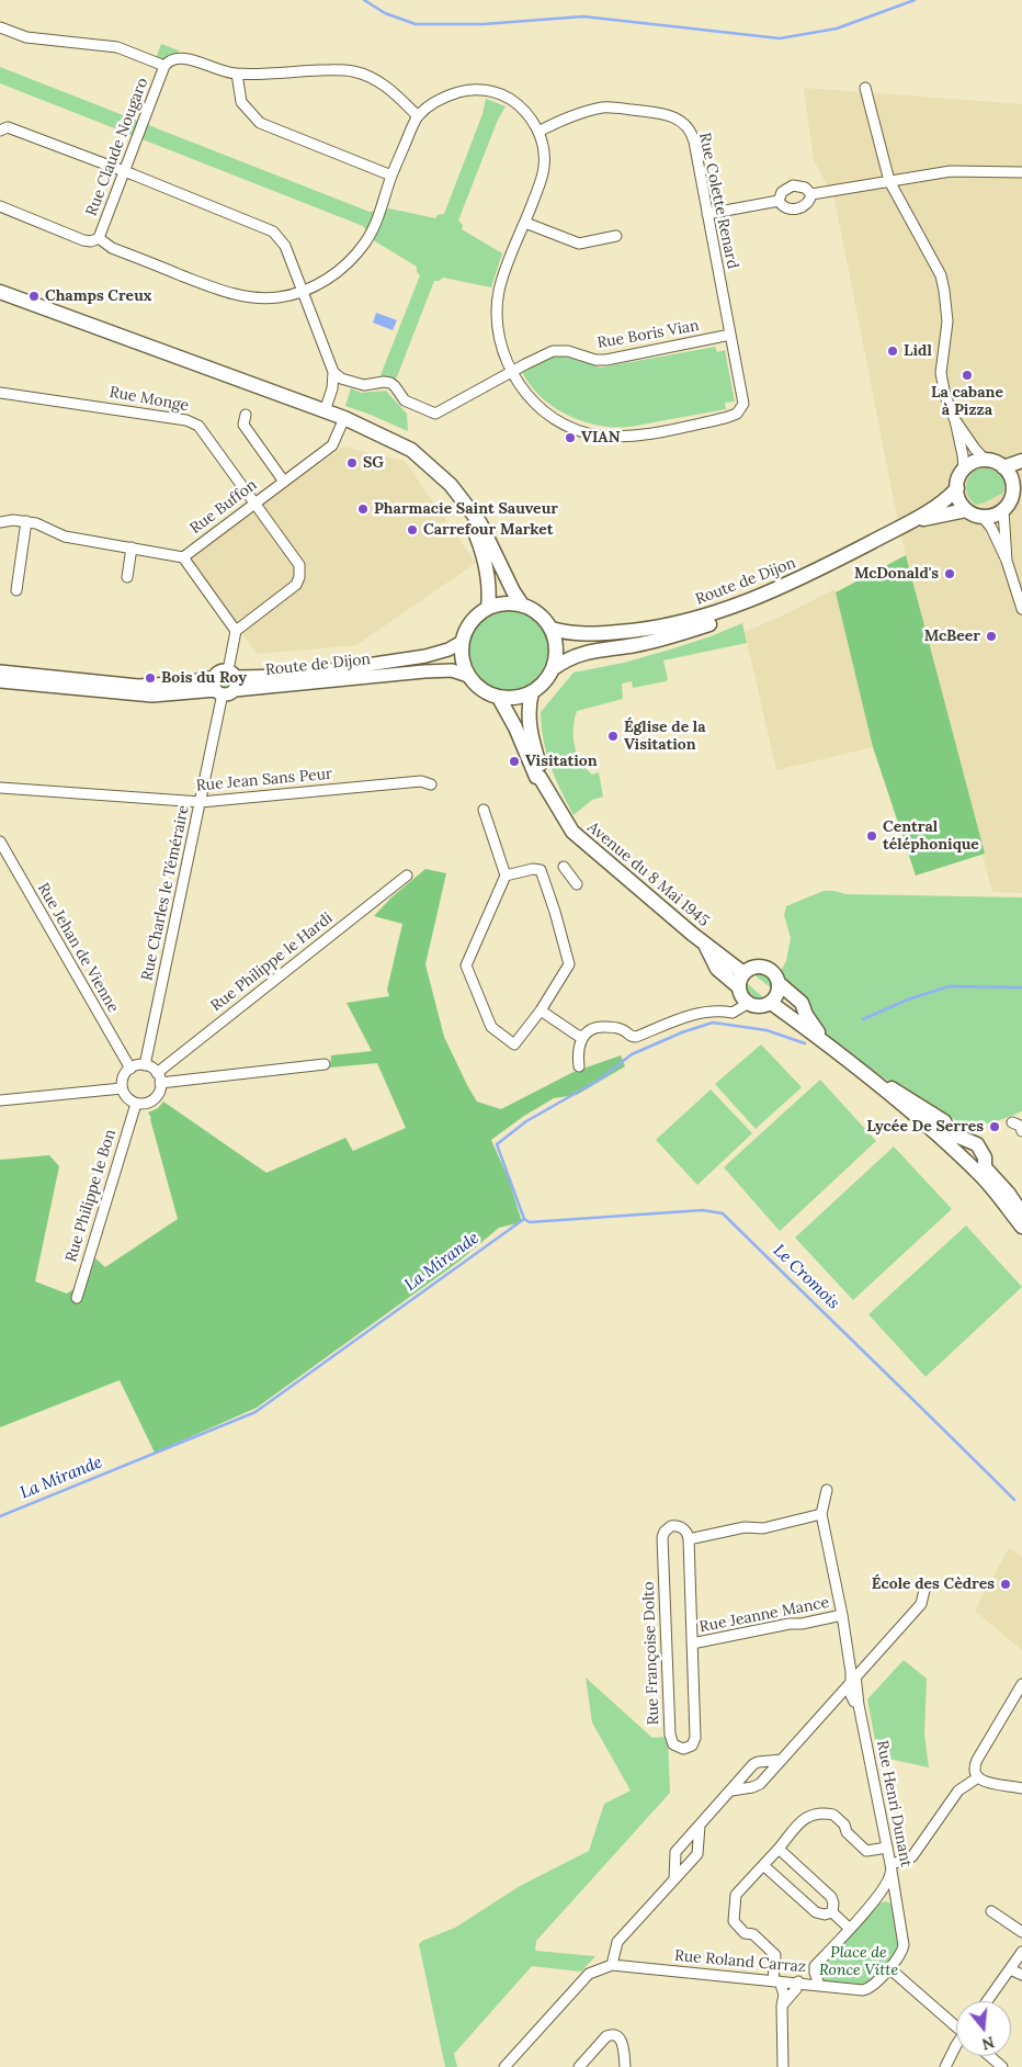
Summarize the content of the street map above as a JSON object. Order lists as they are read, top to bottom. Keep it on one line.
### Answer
{"streets":{"main road":["Route de Dijon","Avenue du 8 Mai 1945"],"street":["Rue Claude Nougaro","Rue Colette Renard","Rue Boris Vian","Rue Monge","Rue Buffon","Rue Jean Sans Peur","Rue Charles le Téméraire","Rue Jehan de Vienne","Rue Philippe le Hardi","Rue Philippe le Bon","Rue Jeanne Mance","Rue Françoise Dolto","Rue Henri Dunant","Rue Roland Carraz"]},"crossings":[["Rue Colette Renard","Rue Boris Vian"],["Rue Monge","Rue Buffon"],["Route de Dijon","Avenue du 8 Mai 1945"],["Route de Dijon","Rue Charles le Téméraire"],["Rue Jean Sans Peur","Rue Charles le Téméraire"],["Rue Charles le Téméraire","Rue Jehan de Vienne"],["Rue Charles le Téméraire","Rue Philippe le Hardi"],["Rue Charles le Téméraire","Rue Philippe le Bon"],["Rue Jehan de Vienne","Rue Philippe le Hardi"],["Rue Jehan de Vienne","Rue Philippe le Bon"],["Rue Philippe le Hardi","Rue Philippe le Bon"],["Rue Jeanne Mance","Rue Françoise Dolto"],["Rue Jeanne Mance","Rue Henri Dunant"],["Rue Henri Dunant","Rue Roland Carraz"]],"water":["La Mirande","Le Cromois"],"parks":["Place de Ronce Vitte"],"places":["Champs Creux","Lidl","La cabane à Pizza","VIAN","SG","Pharmacie Saint Sauveur","Carrefour Market","McDonald's","McBeer","Bois du Roy","Église de la Visitation","Visitation","Central téléphonique","Lycée De Serres","École des Cèdres"],"north":"bottom"}
